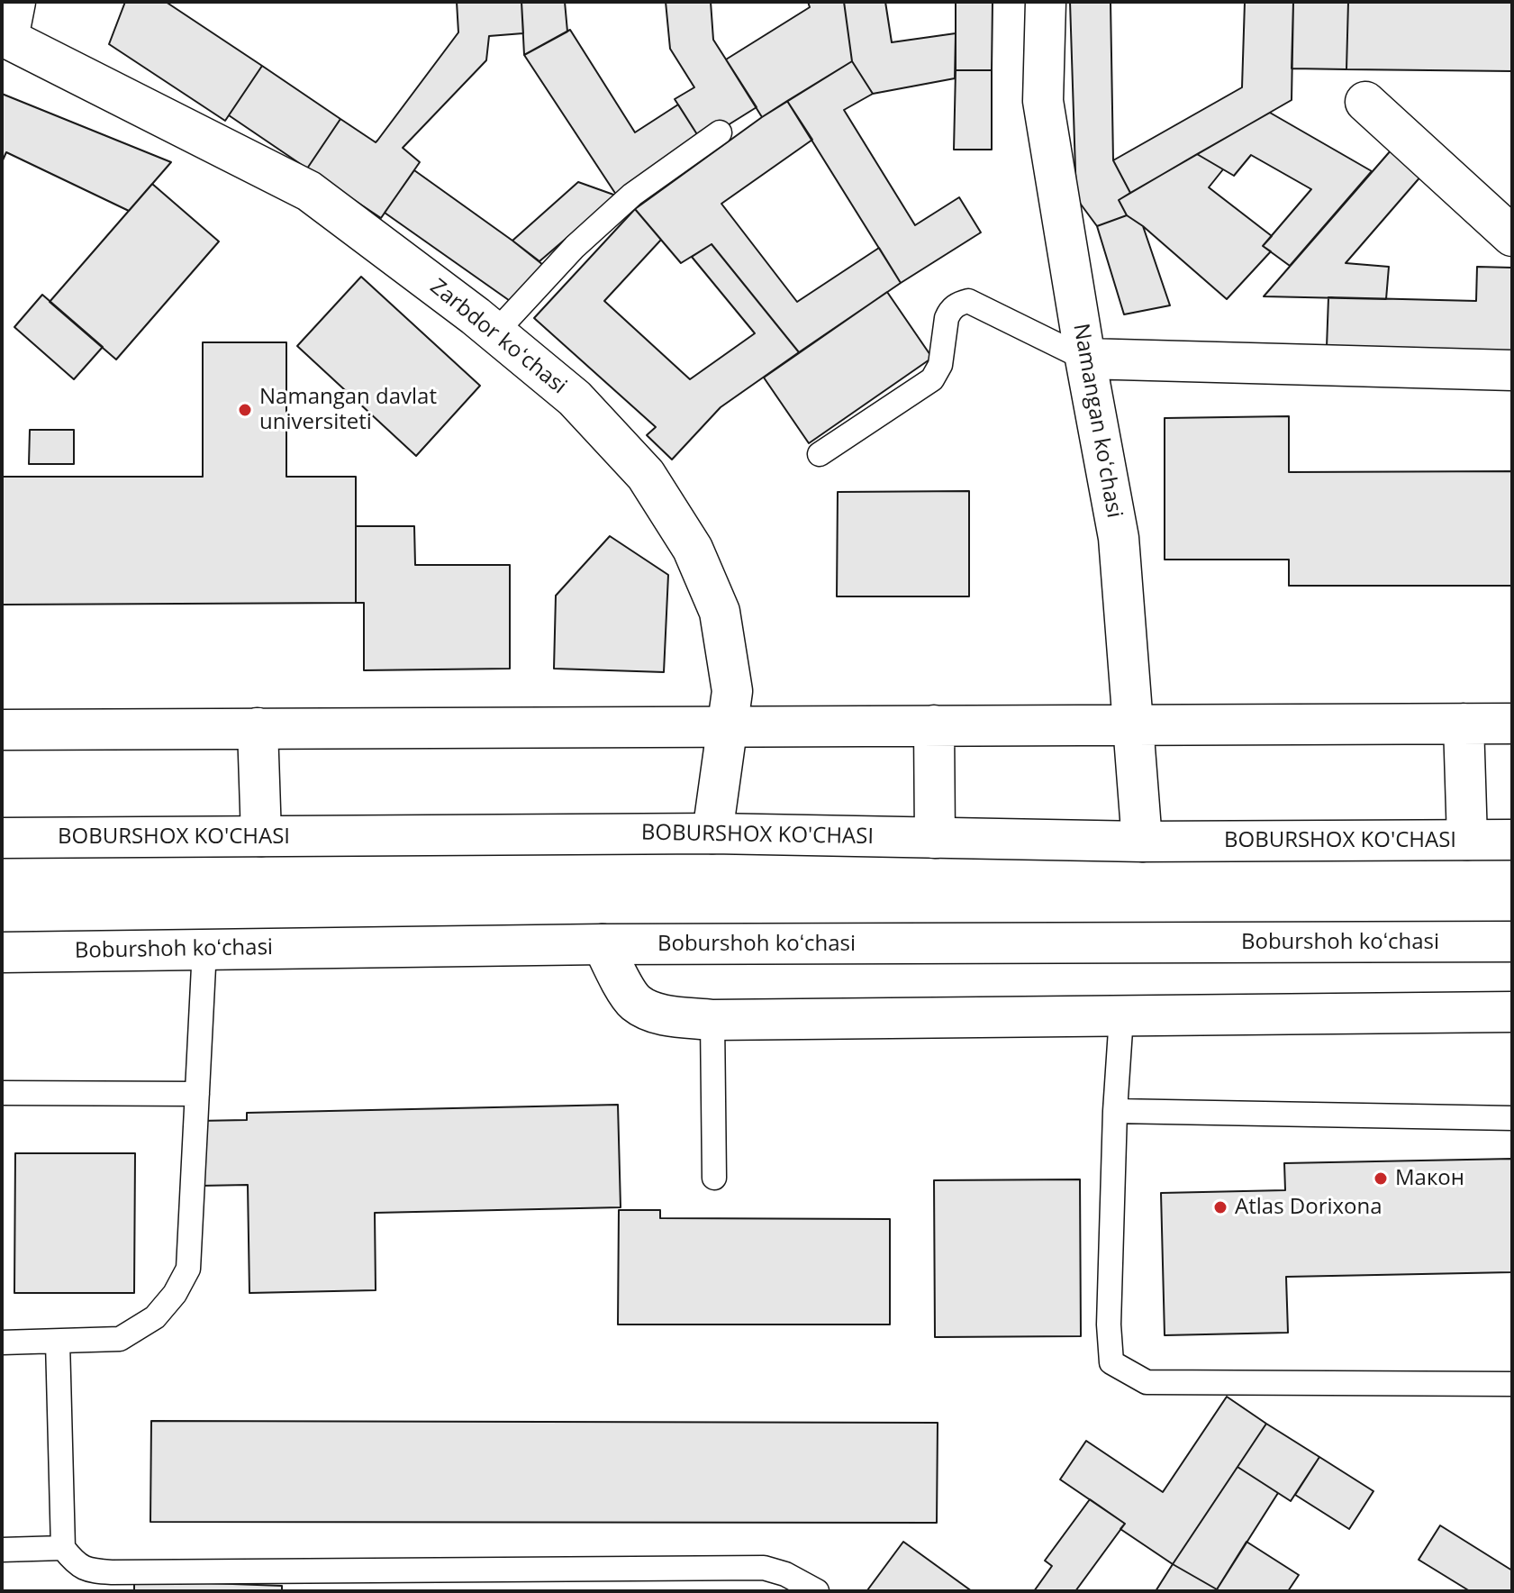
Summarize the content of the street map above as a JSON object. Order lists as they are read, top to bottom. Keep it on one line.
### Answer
{"streets":{"street":["Zarbdor koʻchasi","Namangan koʻchasi","BOBURSHOX KO'CHASI","Boburshoh koʻchasi"]},"crossings":[["Zarbdor koʻchasi","BOBURSHOX KO'CHASI"],["Namangan koʻchasi","BOBURSHOX KO'CHASI"]],"places":["Namangan davlat universiteti","Макон","Atlas Dorixona"]}
